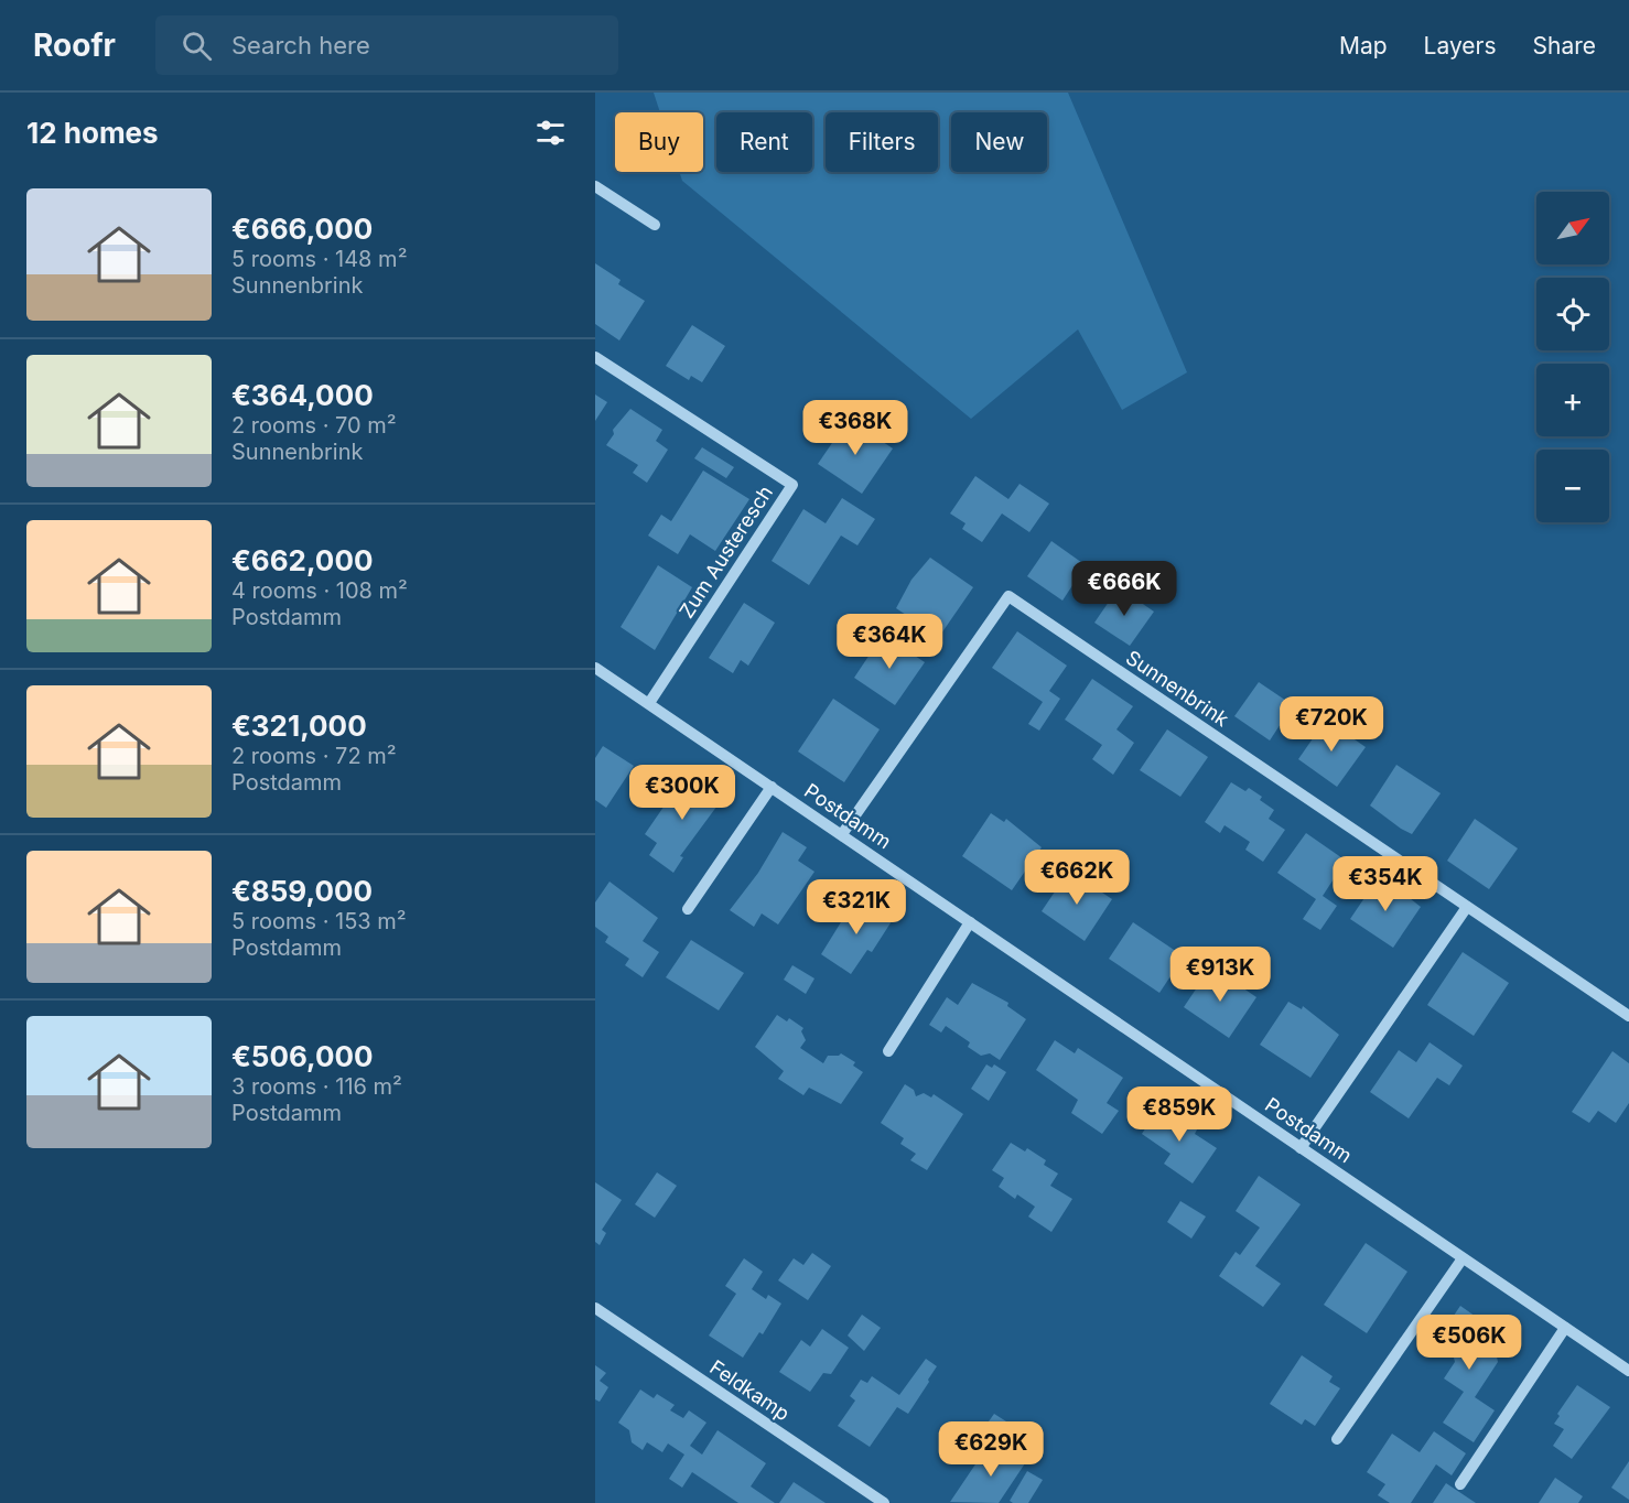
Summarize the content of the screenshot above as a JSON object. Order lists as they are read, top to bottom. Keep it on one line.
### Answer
{"streets":{"street":["Zum Austeresch","Sunnenbrink","Postdamm","Feldkamp"]},"crossings":[["Zum Austeresch","Postdamm"],["Sunnenbrink","Postdamm"]],"north":"top right","page":{"header":"Roofr","search":"Search here","nav":["Map","Layers","Share"],"heading":"12 homes","chip":["Buy","Rent","Filters","New"],"list":[{"name":"€666,000","note":"5 rooms · 148 m² · Sunnenbrink"},{"name":"€364,000","note":"2 rooms · 70 m² · Sunnenbrink"},{"name":"€662,000","note":"4 rooms · 108 m² · Postdamm"},{"name":"€321,000","note":"2 rooms · 72 m² · Postdamm"},{"name":"€859,000","note":"5 rooms · 153 m² · Postdamm"},{"name":"€506,000","note":"3 rooms · 116 m² · Postdamm"}],"map_buttons":["+","−"],"price":["€368K","€666K","€364K","€720K","€300K","€662K","€354K","€321K","€913K","€859K","€506K","€629K"]}}
